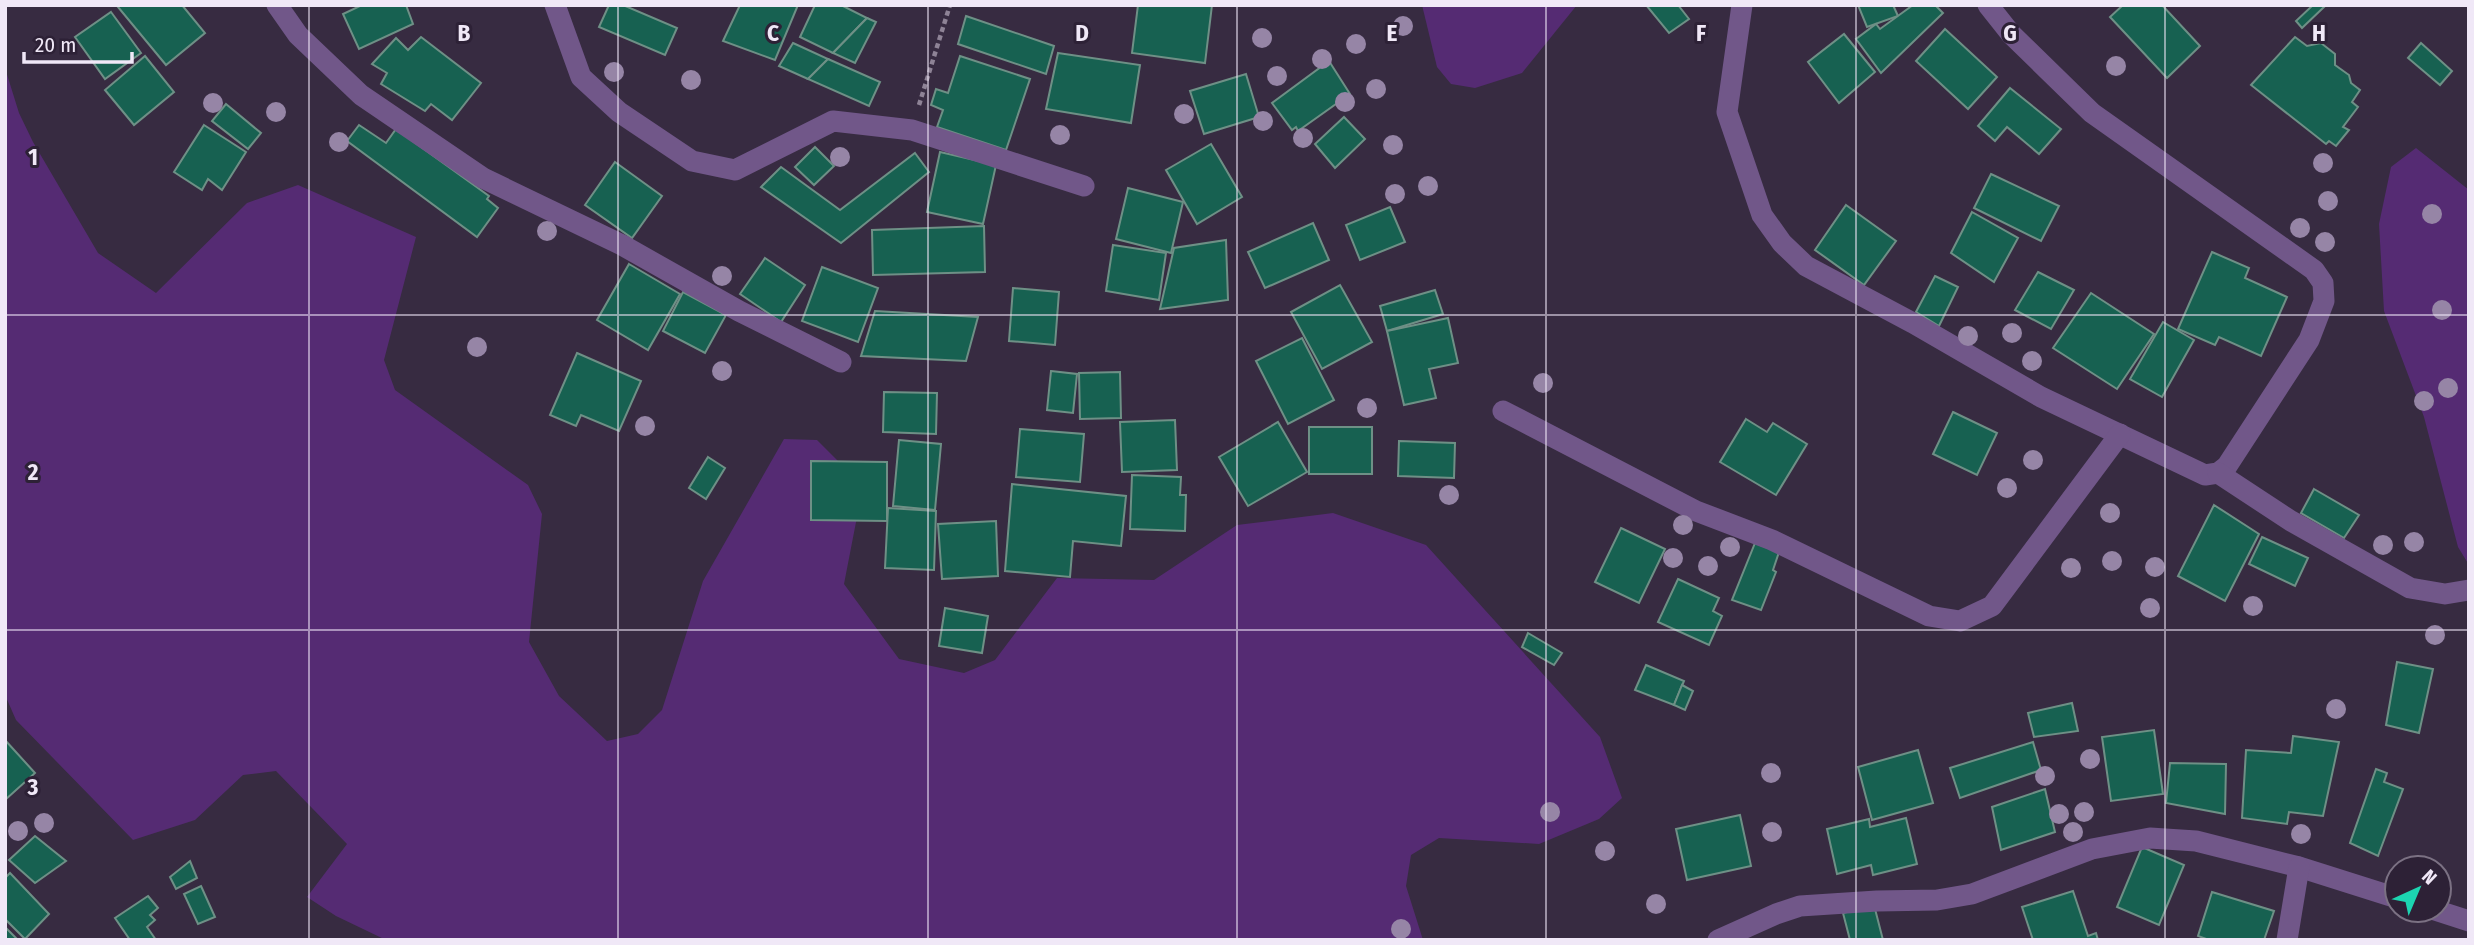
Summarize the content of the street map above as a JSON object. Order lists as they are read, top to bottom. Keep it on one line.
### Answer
{"scale_bar":"20 m","north":"top right","grid":{"columns":["B","C","D","E","F","G","H"],"rows":["1","2","3"]}}
